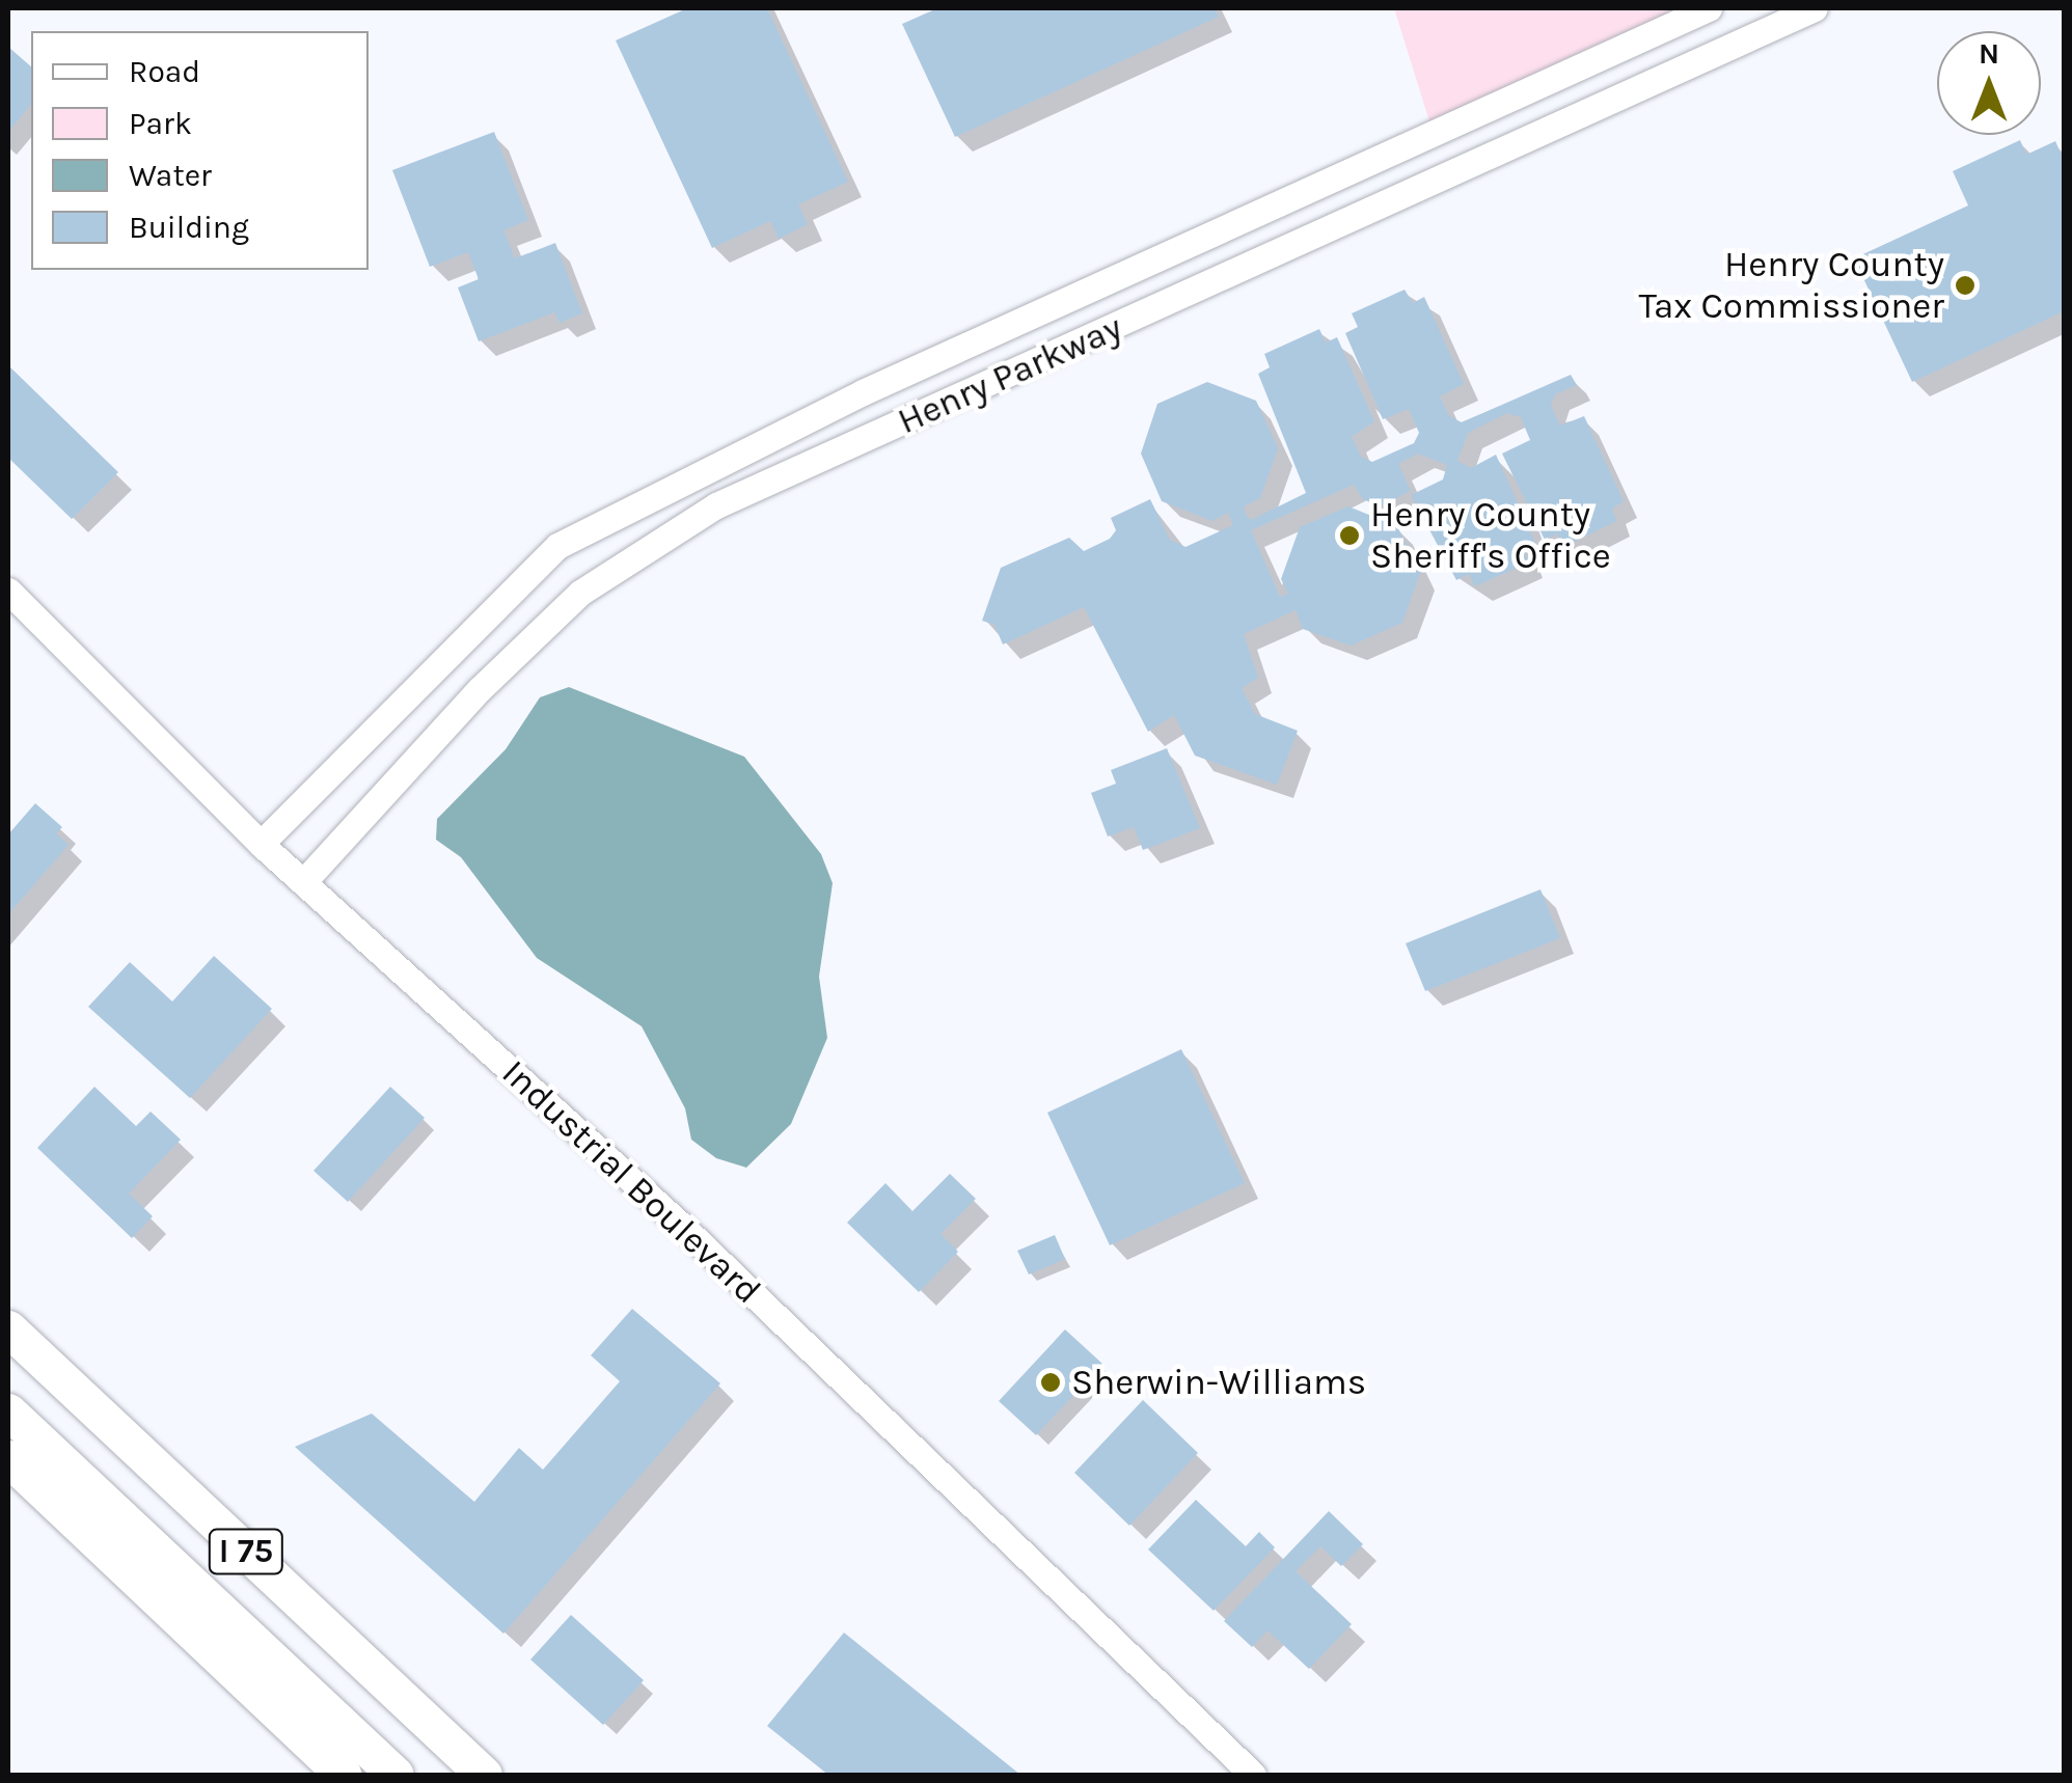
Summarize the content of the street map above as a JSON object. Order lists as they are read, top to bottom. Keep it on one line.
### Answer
{"streets":{"highway":["I 75"],"street":["Henry Parkway","Industrial Boulevard"]},"crossings":[["Henry Parkway","Industrial Boulevard"]],"places":["Henry County Tax Commissioner","Henry County Sheriff's Office","Sherwin-Williams"],"legend":["Road","Park","Water","Building"],"north":"top"}
